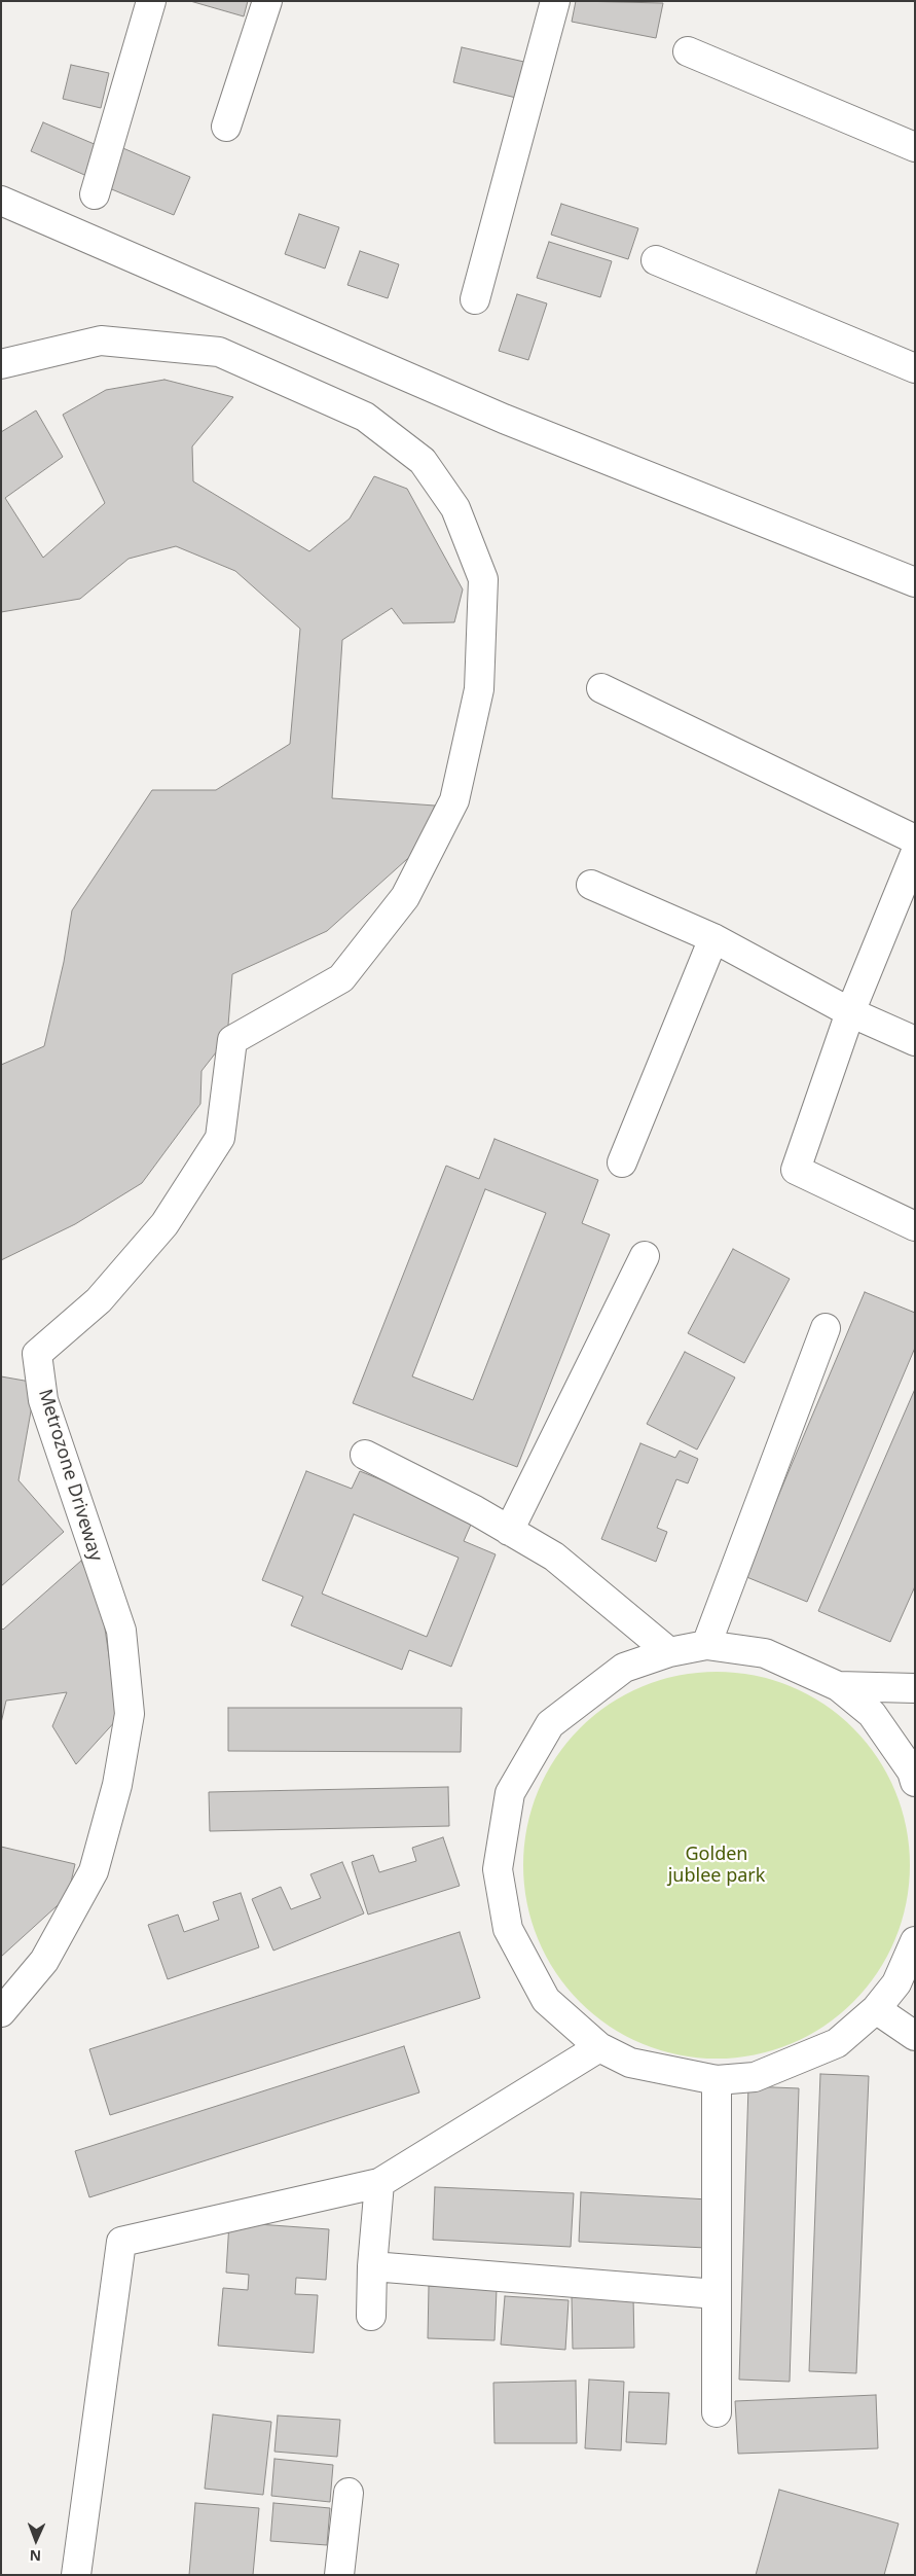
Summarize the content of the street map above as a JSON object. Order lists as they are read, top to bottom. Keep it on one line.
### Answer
{"streets":{"street":["Metrozone Driveway"]},"parks":["Golden jublee park"],"north":"bottom"}
